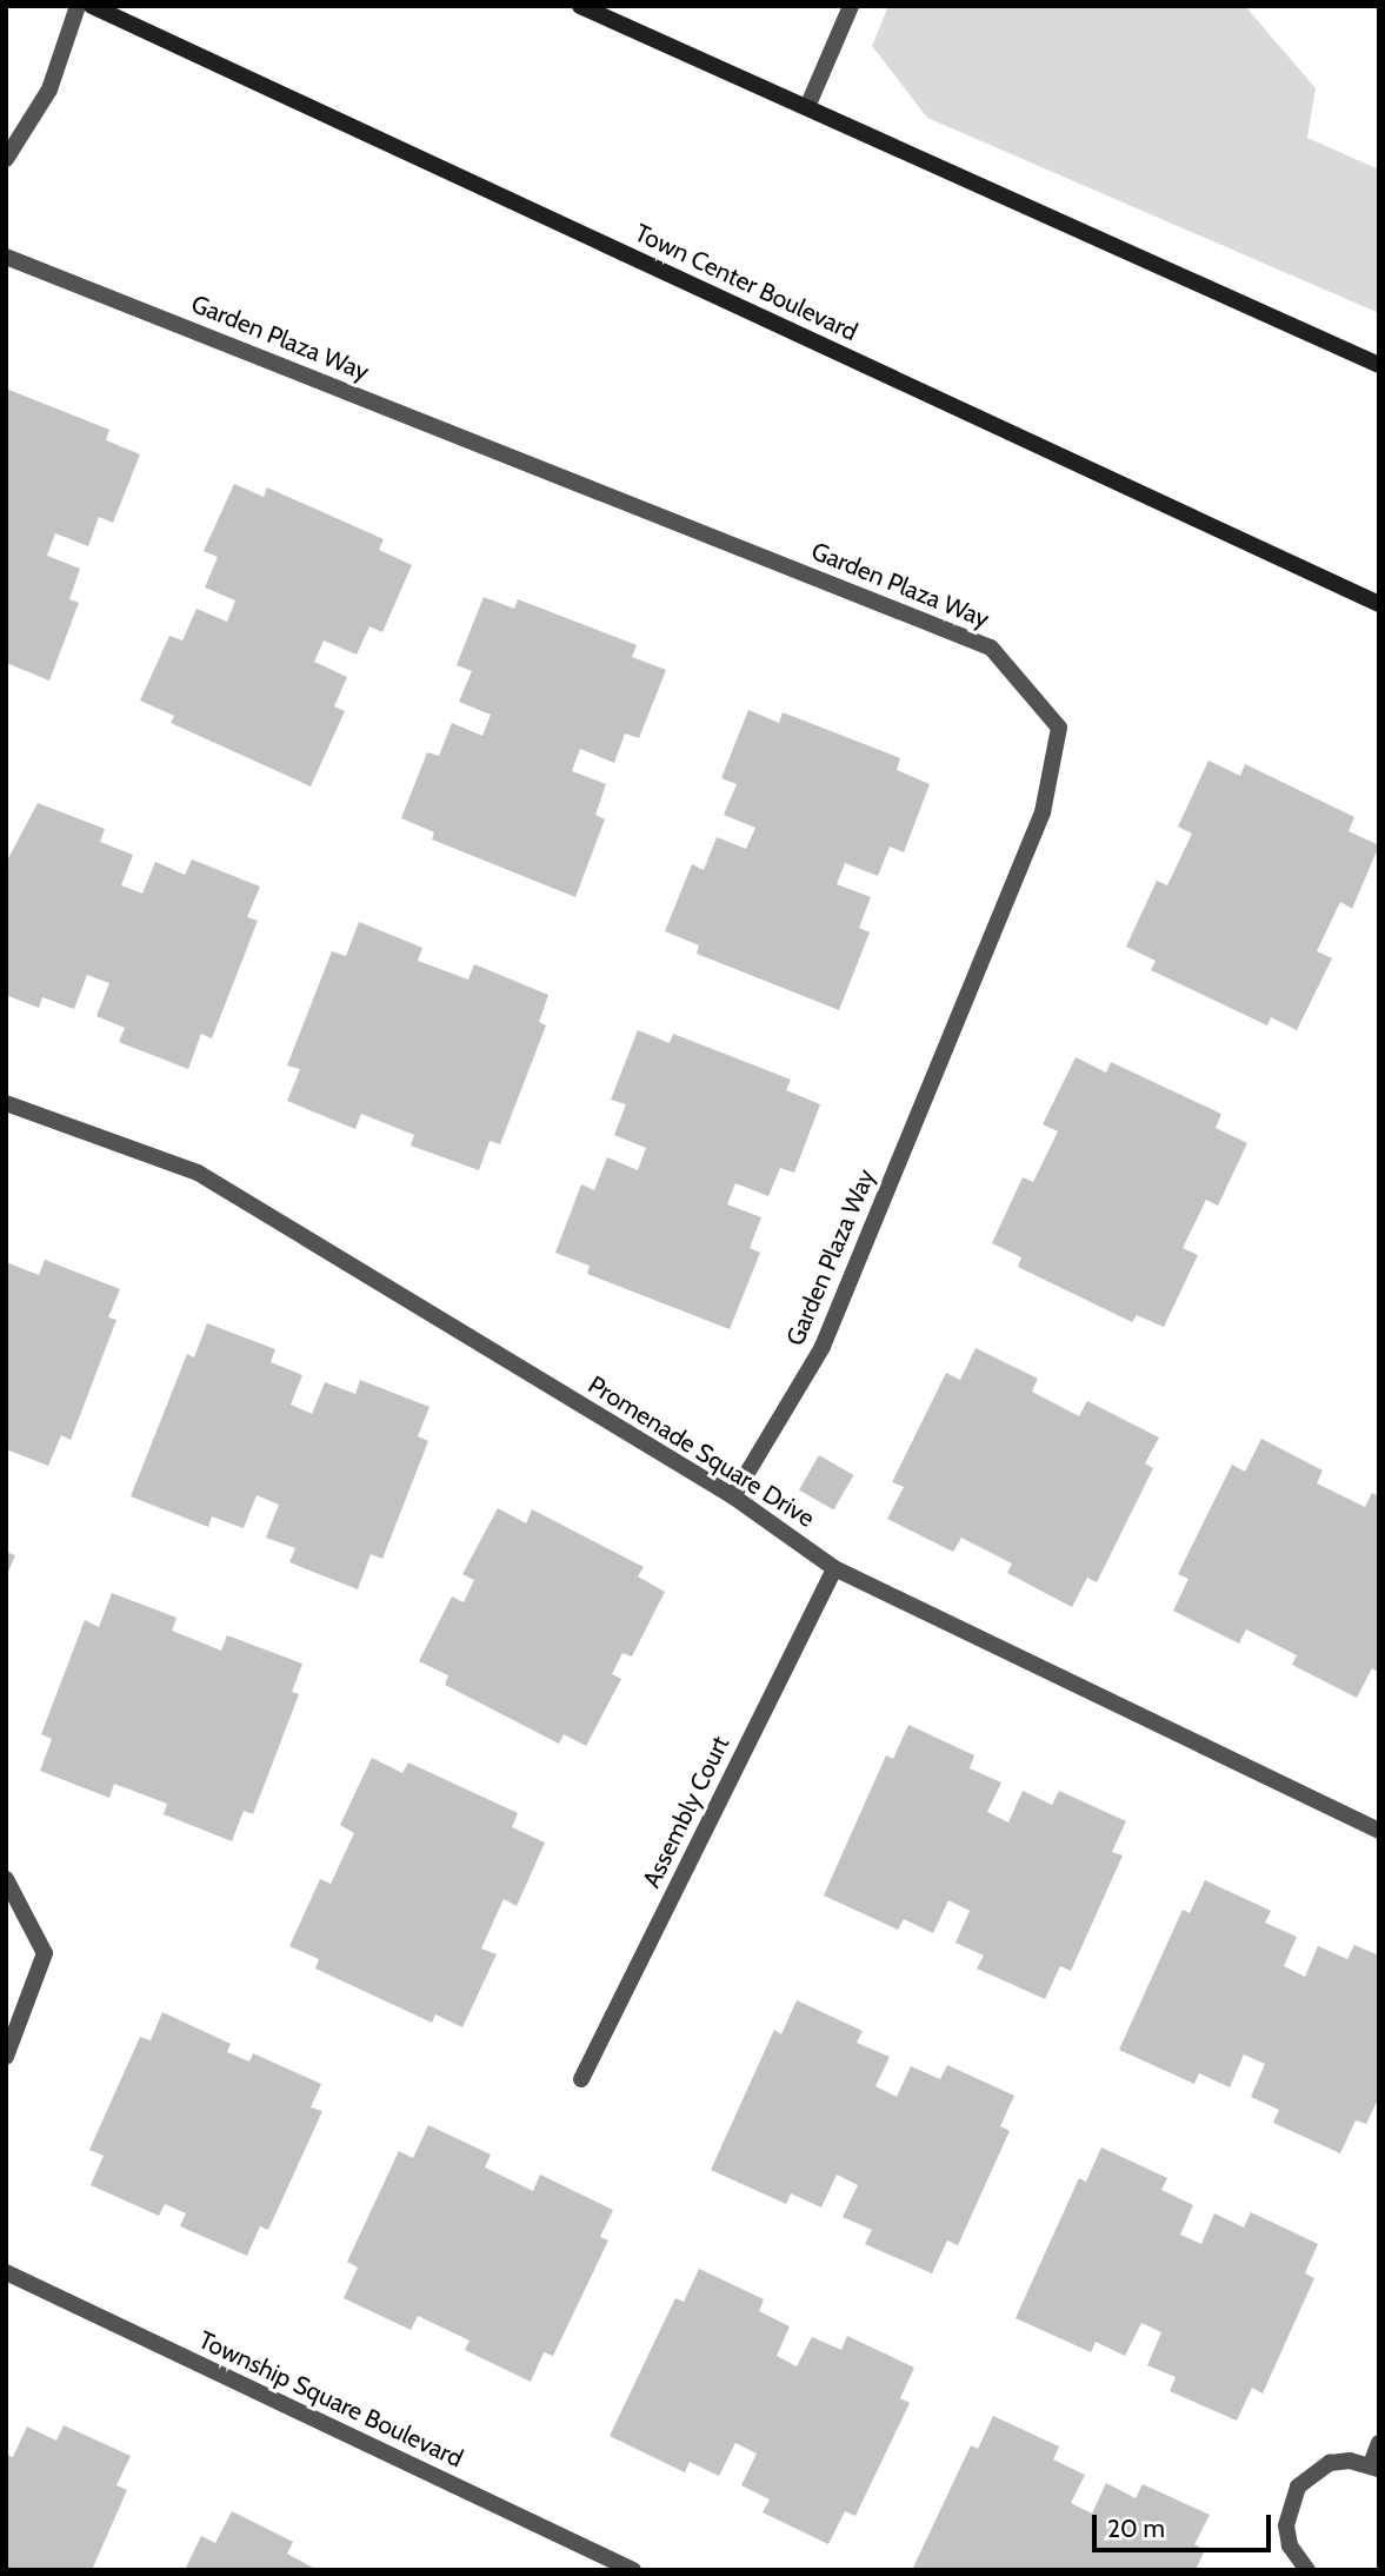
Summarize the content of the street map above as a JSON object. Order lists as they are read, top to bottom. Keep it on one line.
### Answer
{"streets":{"main road":["Town Center Boulevard"],"street":["Garden Plaza Way","Promenade Square Drive","Assembly Court","Township Square Boulevard"]},"crossings":[["Garden Plaza Way","Promenade Square Drive"],["Promenade Square Drive","Assembly Court"]],"scale_bar":"20 m"}
